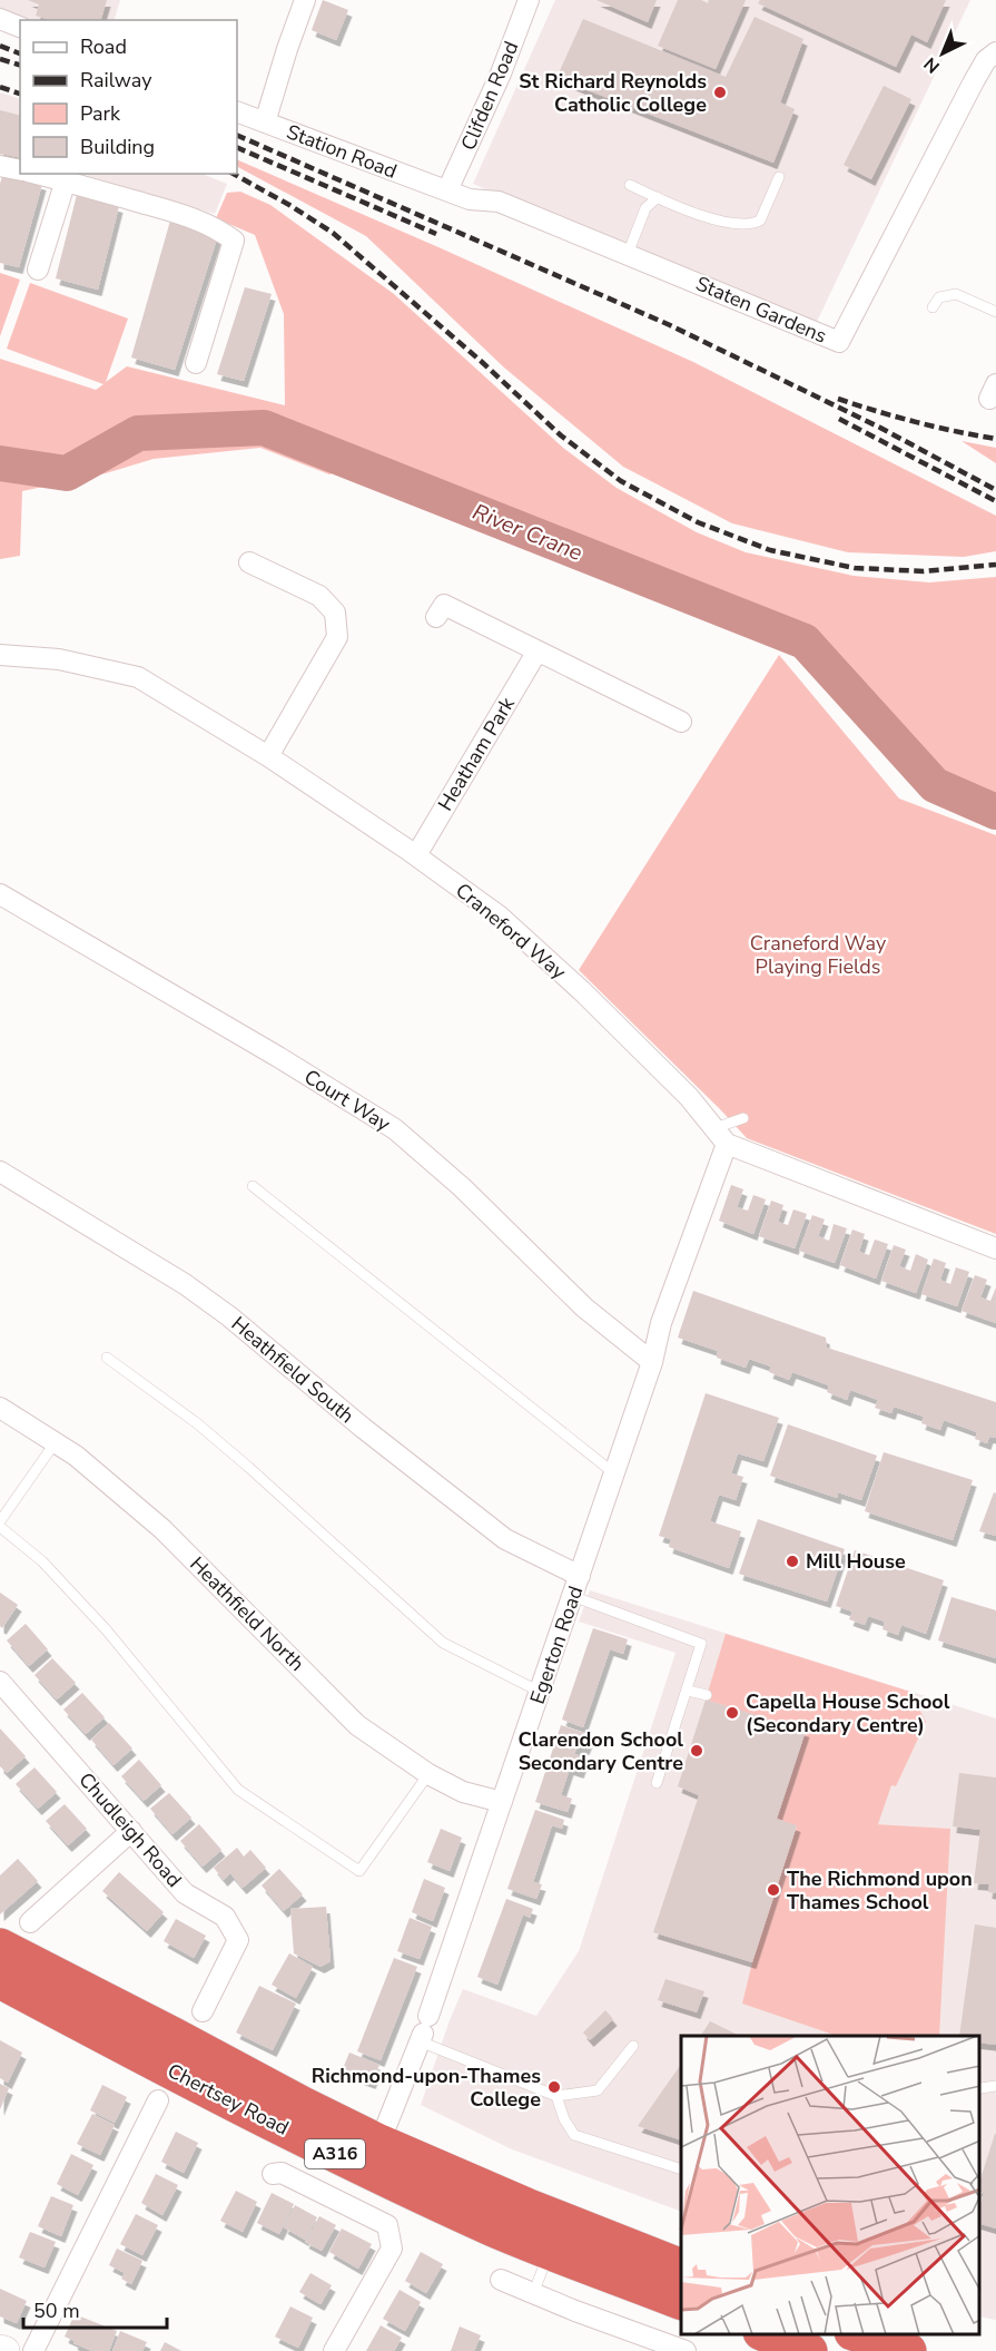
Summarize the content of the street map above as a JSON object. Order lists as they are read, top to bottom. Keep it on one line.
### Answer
{"streets":{"highway":["Chertsey Road","A316"],"street":["Clifden Road","Station Road","Staten Gardens","Heatham Park","Craneford Way","Court Way","Heathfield South","Heathfield North","Egerton Road","Chudleigh Road"]},"crossings":[["Clifden Road","Station Road"],["Clifden Road","Staten Gardens"],["Station Road","Staten Gardens"],["Heatham Park","Craneford Way"],["Craneford Way","Egerton Road"],["Court Way","Egerton Road"],["Heathfield South","Egerton Road"],["Heathfield North","Egerton Road"],["Egerton Road","Chertsey Road"]],"water":["River Crane"],"parks":["Craneford Way Playing Fields"],"places":["St Richard Reynolds Catholic College","Mill House","Capella House School (Secondary Centre)","Clarendon School Secondary Centre","The Richmond upon Thames School","Richmond-upon-Thames College"],"legend":["Road","Railway","Park","Building"],"scale_bar":"50 m","north":"bottom left"}
